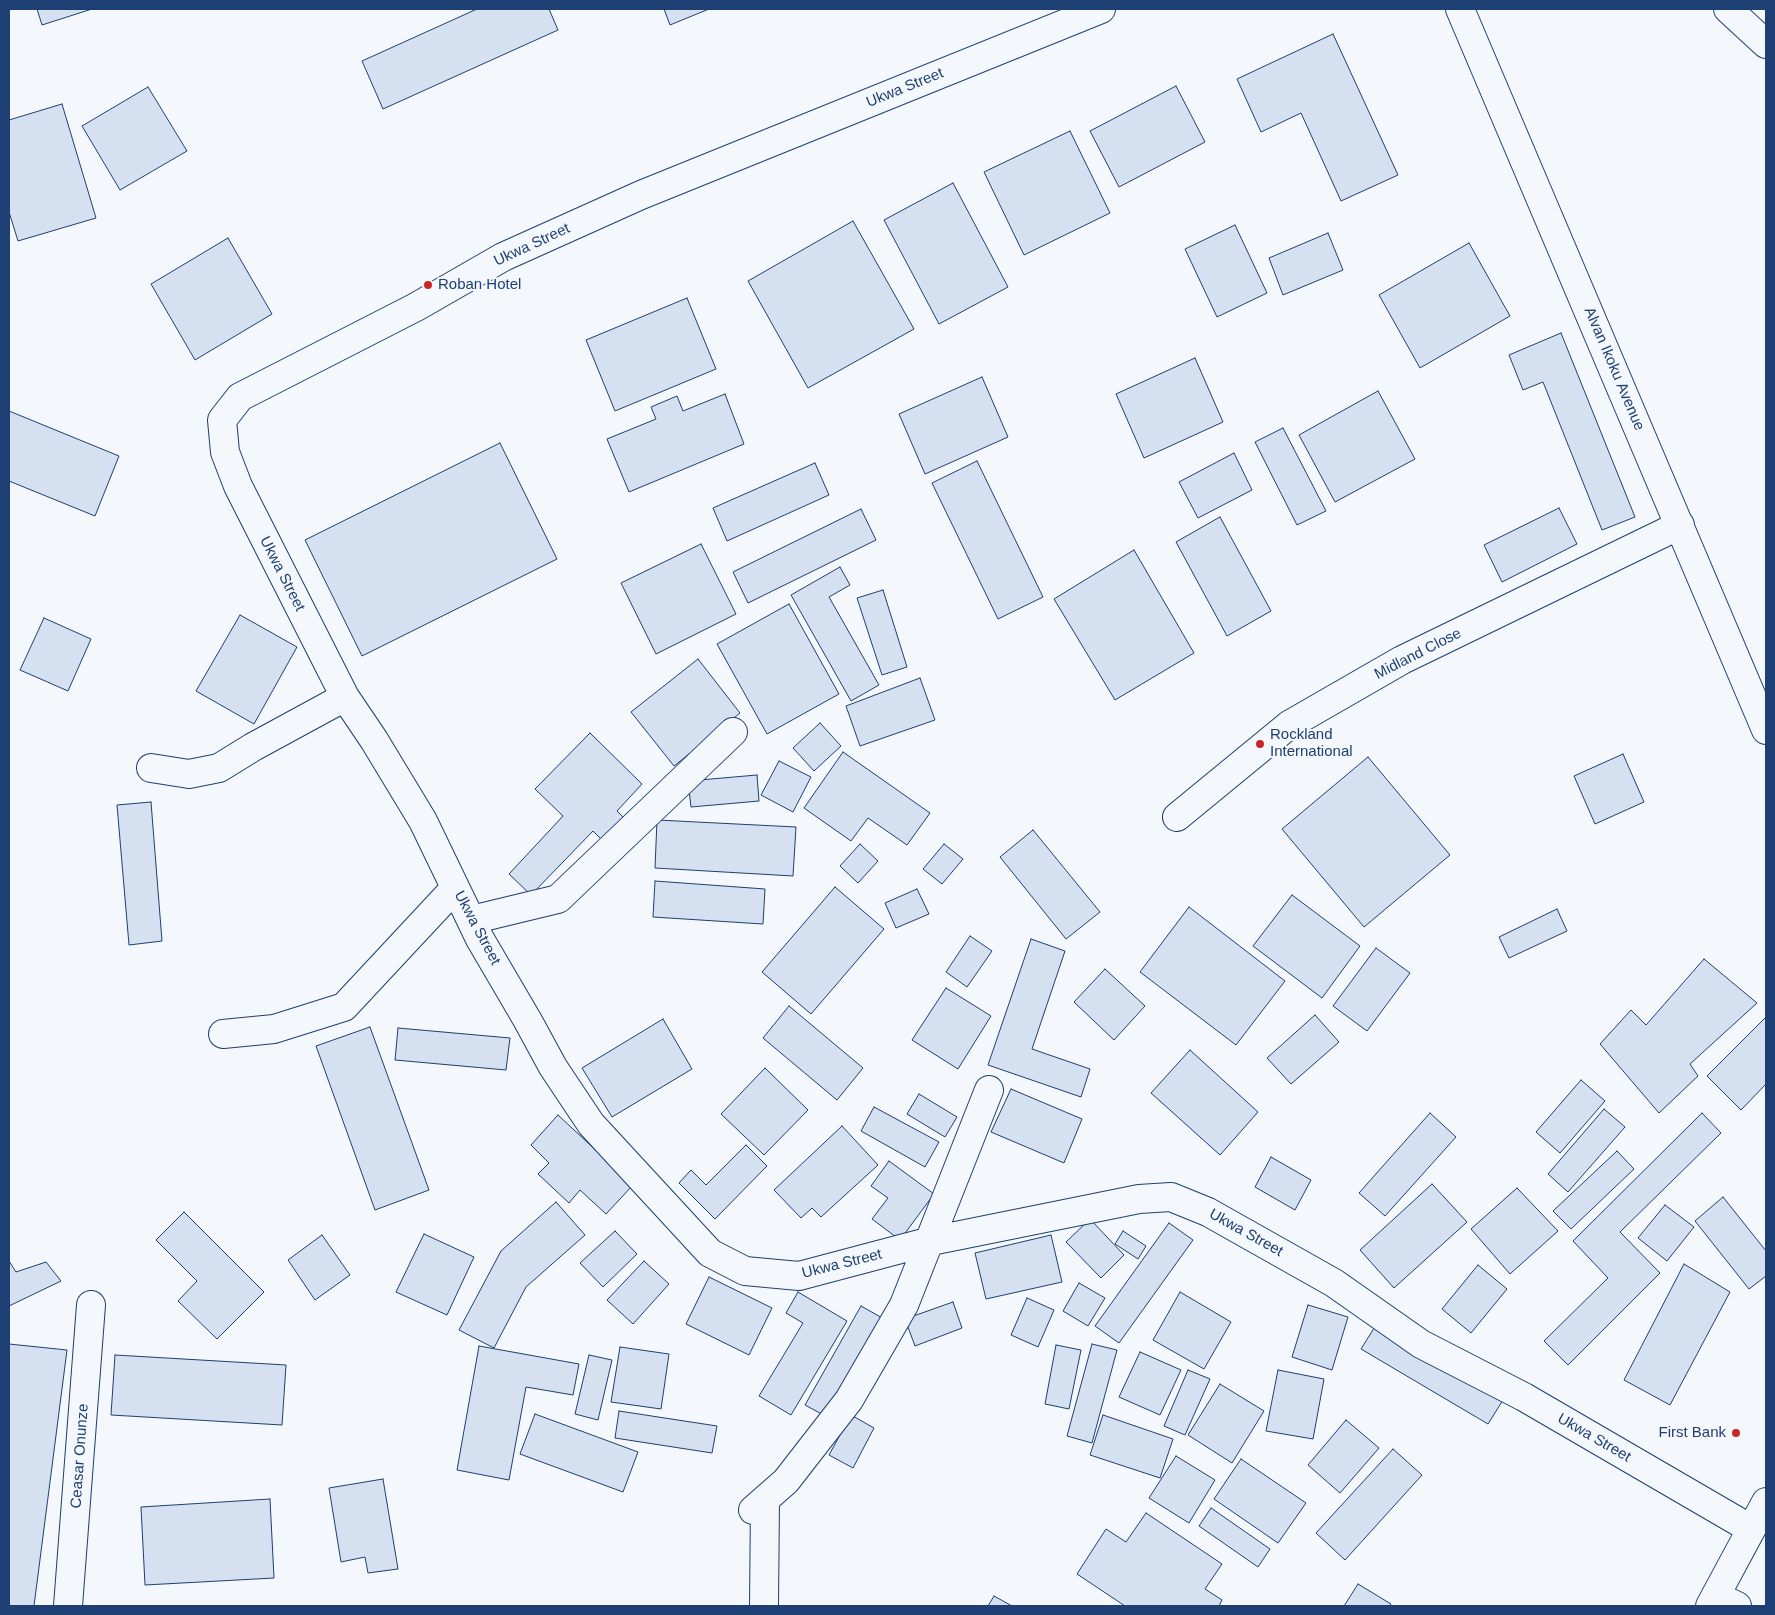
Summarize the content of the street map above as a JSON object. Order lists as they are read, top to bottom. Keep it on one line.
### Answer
{"streets":{"street":["Ukwa Street","Alvan Ikoku Avenue","Midland Close","Ceasar Onunze"]},"crossings":[["Alvan Ikoku Avenue","Midland Close"]],"places":["Roban Hotel","Rockland International","First Bank"]}
